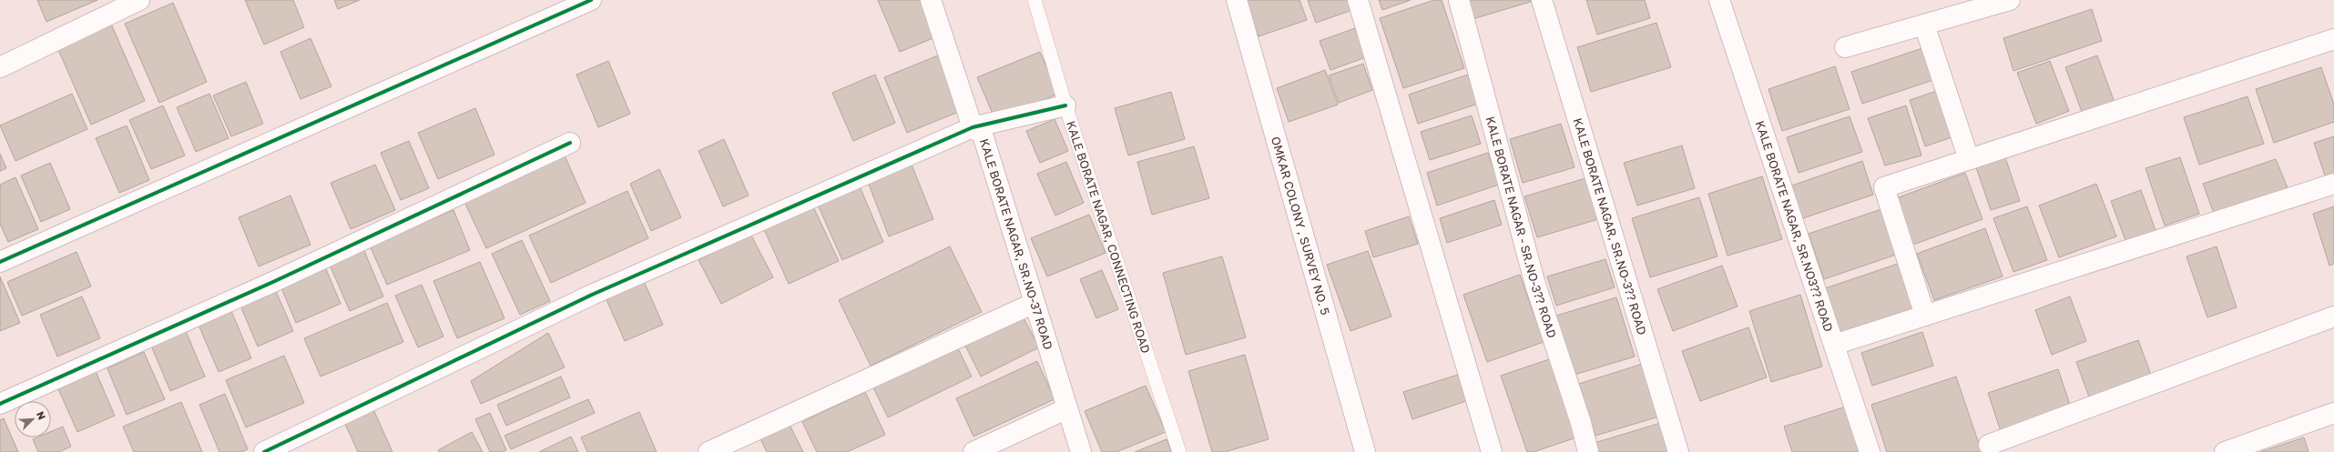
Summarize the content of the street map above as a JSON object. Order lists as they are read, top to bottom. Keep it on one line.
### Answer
{"streets":{"street":["OMKAR COLONY , SURVEY NO. 5","KALE BORATE NAGAR, SR.NO-3?? ROAD","KALE BORATE NAGAR - SR.NO-3?? ROAD","KALE BORATE NAGAR, SR.NO3?? ROAD","KALE BORATE NAGAR, SR.NO-37 ROAD"],"lane":["KALE BORATE NAGAR, CONNECTING ROAD"]},"north":"top right"}
